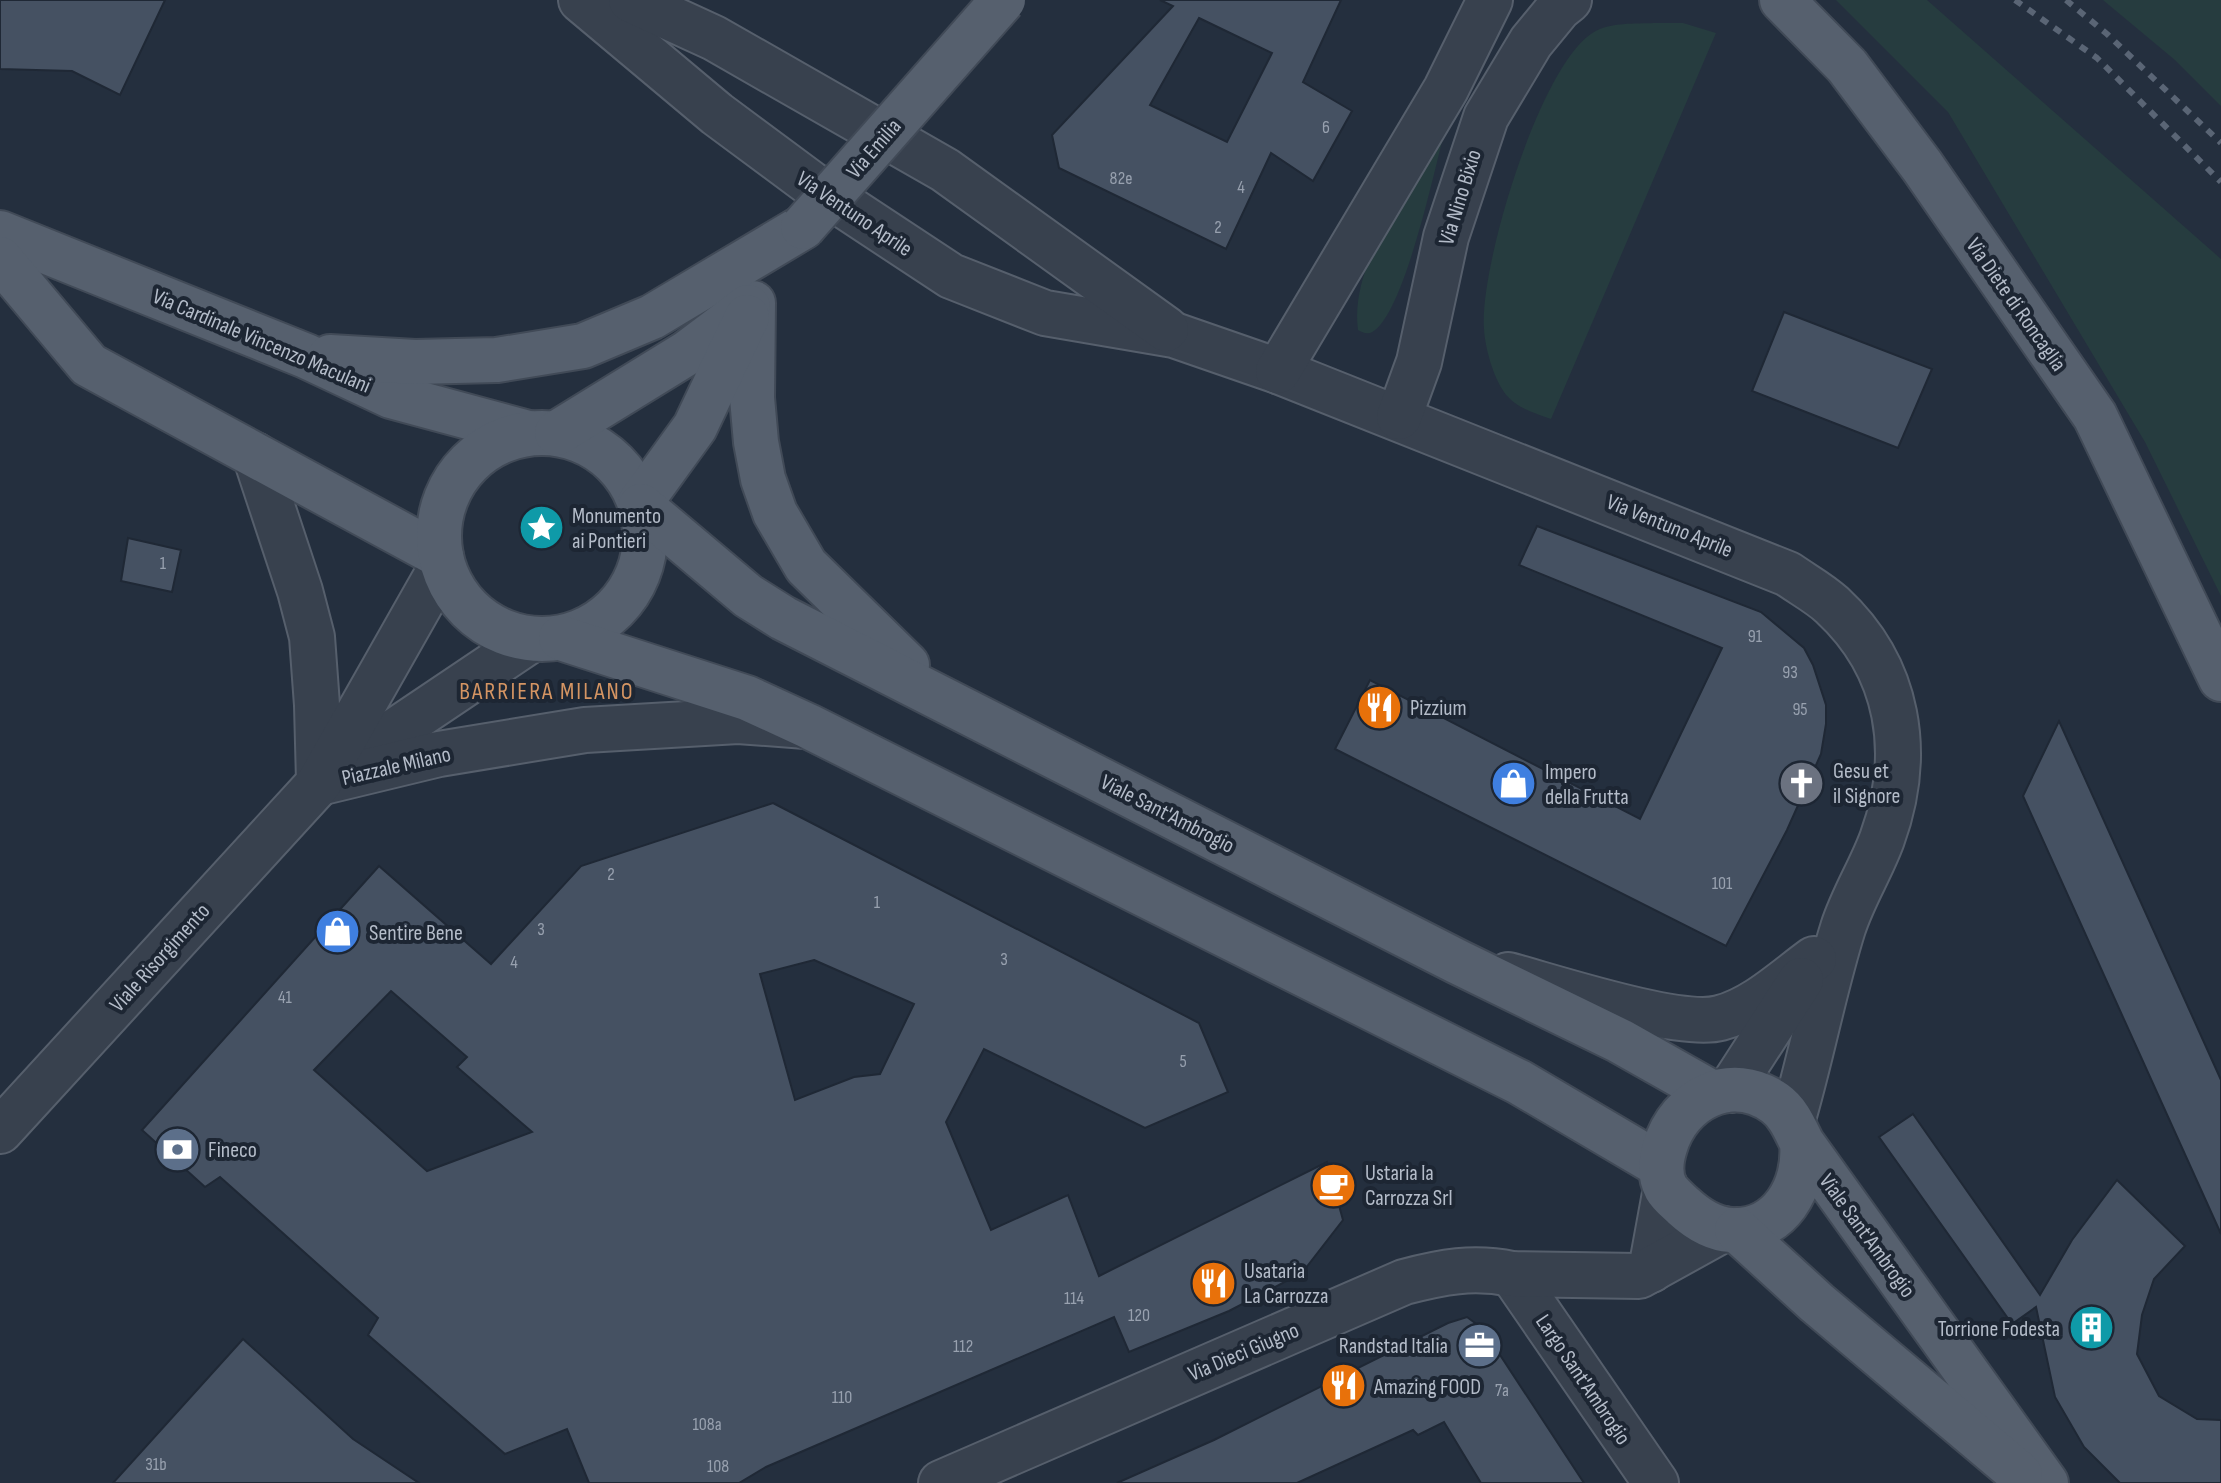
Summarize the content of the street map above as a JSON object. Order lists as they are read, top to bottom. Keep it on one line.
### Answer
{"streets":{"main road":["Via Emilia","Via Diete di Roncaglia","Via Cardinale Vincenzo Maculani","Viale Sant'Ambrogio"],"street":["Via Nino Bixio","Via Ventuno Aprile","Piazzale Milano","Viale Risorgimento","Via Dieci Giugno","Largo Sant'Ambrogio"]},"crossings":[["Via Emilia","Via Cardinale Vincenzo Maculani"],["Via Emilia","Viale Sant'Ambrogio"],["Via Emilia","Viale Risorgimento"],["Via Nino Bixio","Via Ventuno Aprile"],["Via Ventuno Aprile","Viale Sant'Ambrogio"],["Via Ventuno Aprile","Via Dieci Giugno"],["Via Cardinale Vincenzo Maculani","Viale Sant'Ambrogio"],["Via Cardinale Vincenzo Maculani","Viale Risorgimento"],["Piazzale Milano","Viale Risorgimento"],["Viale Sant'Ambrogio","Viale Risorgimento"],["Viale Sant'Ambrogio","Via Dieci Giugno"],["Via Dieci Giugno","Largo Sant'Ambrogio"]],"districts":["BARRIERA MILANO"],"places":{"place":["Monumento ai Pontieri"],"restaurant":["Pizzium","Usataria La Carrozza","Amazing FOOD"],"church":["Gesu et il Signore"],"shop":["Impero della Frutta","Sentire Bene"],"bank":["Fineco"],"cafe":["Ustaria la Carrozza Srl"],"building":["Torrione Fodesta"],"office":["Randstad Italia"]},"house_numbers":["6","82e","4","2","1","91","93","95","2","101","1","3","3","4","41","5","114","120","112","7a","110","108a","31b","108"]}
